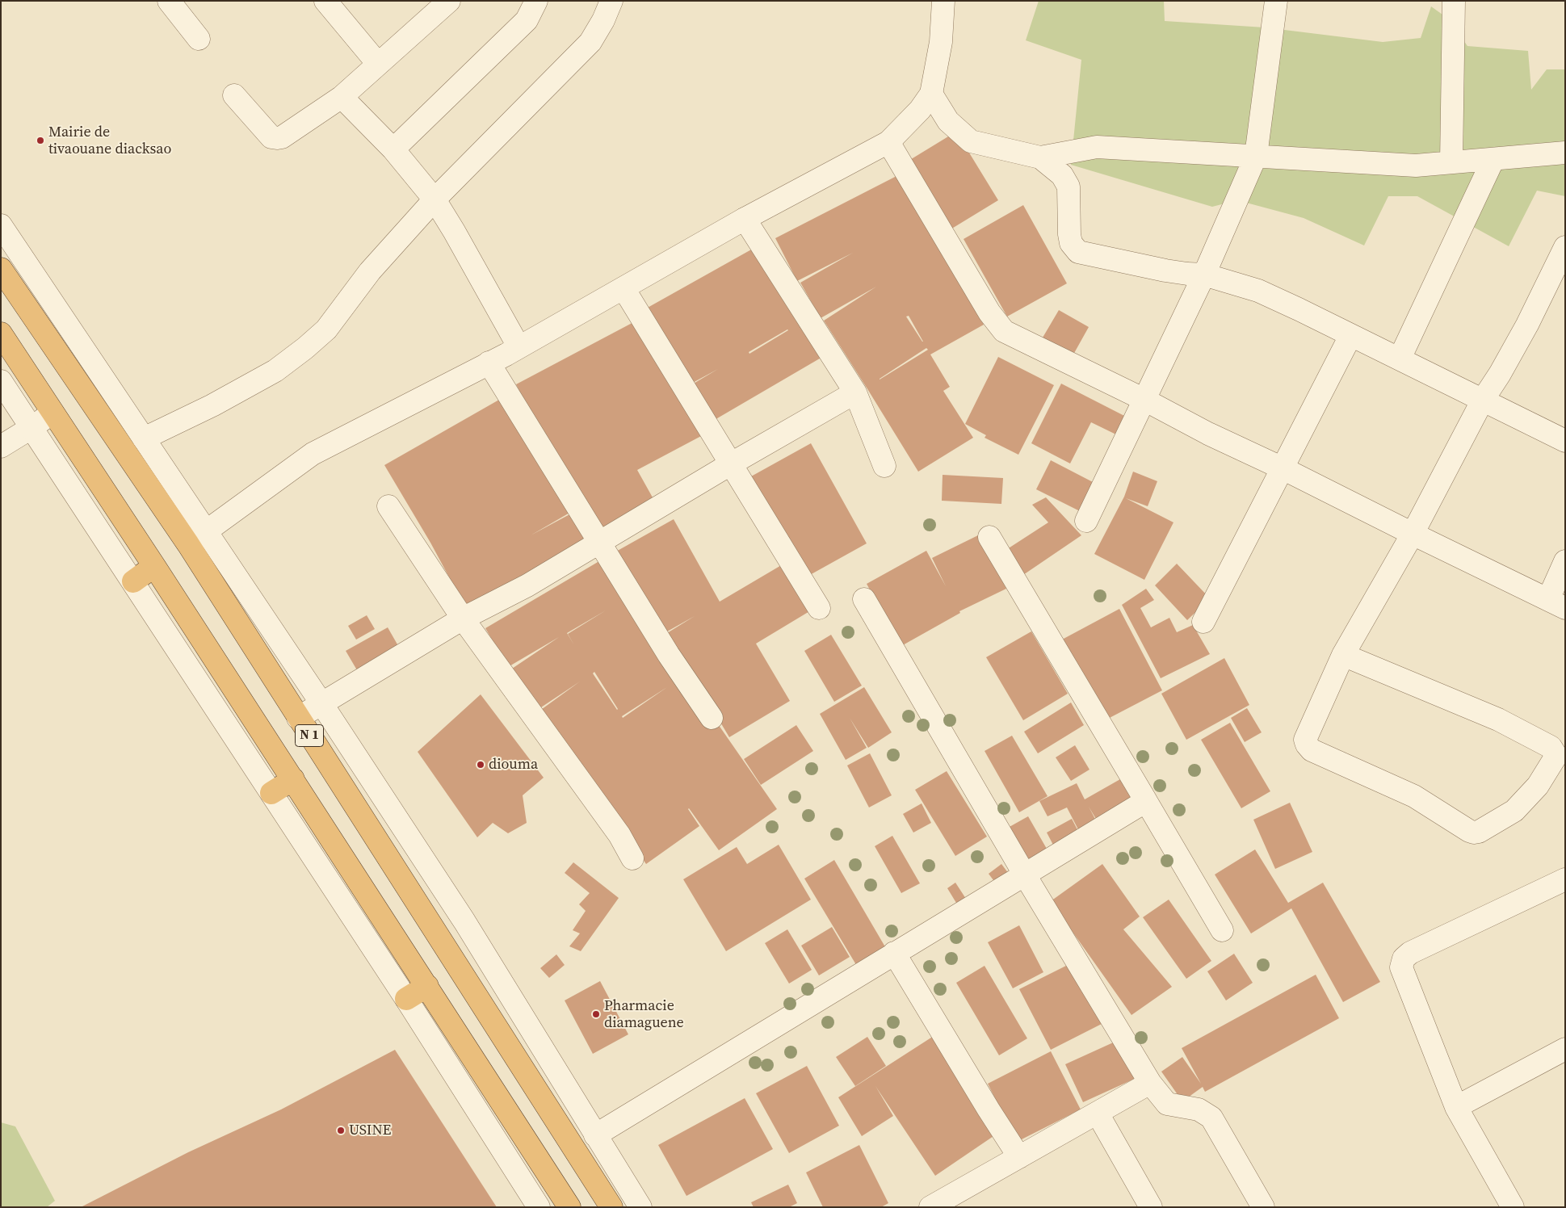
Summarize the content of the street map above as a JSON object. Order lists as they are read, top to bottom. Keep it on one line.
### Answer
{"streets":{"highway":["N 1"]},"places":["Mairie de tivaouane diacksao","diouma","Pharmacie diamaguene","USINE"]}
